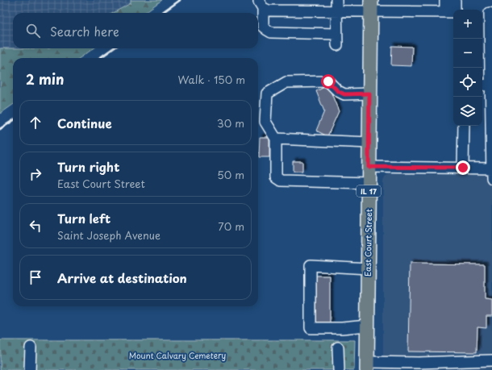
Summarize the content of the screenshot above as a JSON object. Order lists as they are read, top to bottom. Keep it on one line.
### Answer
{"streets":{"main road":["IL 17","East Court Street"]},"parks":["Mount Calvary Cemetery"],"page":{"map_buttons":["+","−"],"search":"Search here","heading":["2 min","Walk · 150 m"],"list":[["Continue","30 m"],["Turn right","East Court Street","50 m"],["Turn left","Saint Joseph Avenue","70 m"],"Arrive at destination"]}}
